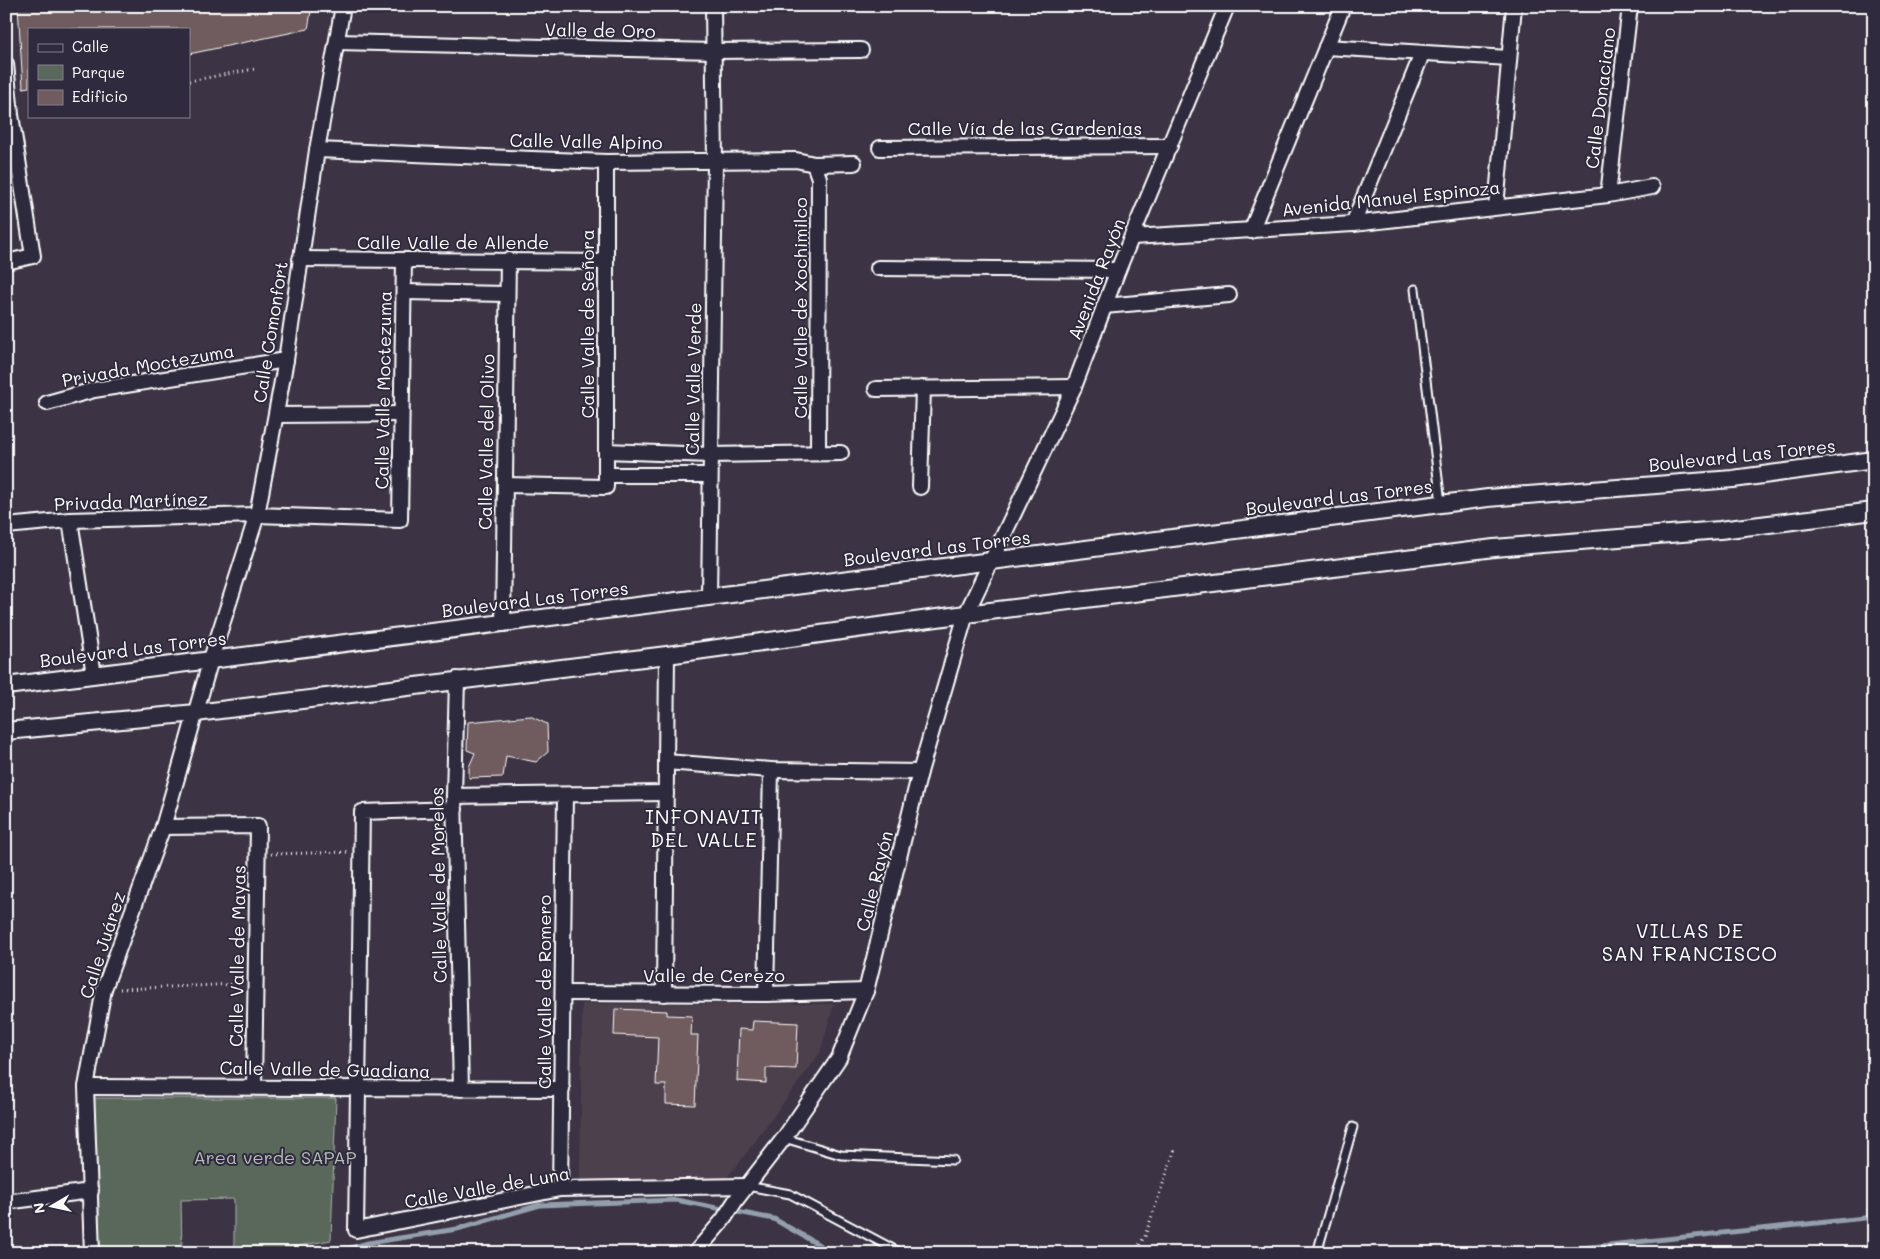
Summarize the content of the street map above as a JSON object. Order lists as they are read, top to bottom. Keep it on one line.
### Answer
{"streets":{"street":["Valle de Oro","Calle Donaciano","Calle Vía de las Gardenias","Calle Valle Alpino","Avenida Manuel Espinoza","Calle Valle de Allende","Avenida Rayón","Calle Valle de Xochimilco","Calle Valle de Señora","Calle Comonfort","Privada Moctezuma","Calle Valle Verde","Calle Valle Moctezuma","Calle Valle del Olivo","Boulevard Las Torres","Privada Martínez","Calle Rayón","Calle Valle de Morelos","Calle Juárez","Calle Valle de Mayas","Valle de Cerezo","Calle Valle de Romero","Calle Valle de Guadiana","Calle Valle de Luna"]},"crossings":[["Valle de Oro","Calle Comonfort"],["Valle de Oro","Calle Valle Verde"],["Calle Donaciano","Avenida Manuel Espinoza"],["Calle Vía de las Gardenias","Avenida Rayón"],["Calle Valle Alpino","Calle Valle de Xochimilco"],["Calle Valle Alpino","Calle Valle de Señora"],["Calle Valle Alpino","Calle Comonfort"],["Calle Valle Alpino","Calle Valle Verde"],["Avenida Manuel Espinoza","Avenida Rayón"],["Calle Valle de Allende","Calle Valle de Señora"],["Calle Valle de Allende","Calle Comonfort"],["Calle Valle de Allende","Calle Valle Moctezuma"],["Calle Valle de Allende","Calle Valle del Olivo"],["Avenida Rayón","Boulevard Las Torres"],["Avenida Rayón","Calle Rayón"],["Calle Comonfort","Privada Moctezuma"],["Calle Comonfort","Boulevard Las Torres"],["Calle Comonfort","Privada Martínez"],["Calle Comonfort","Calle Juárez"],["Calle Valle Verde","Boulevard Las Torres"],["Calle Valle Moctezuma","Privada Martínez"],["Calle Valle del Olivo","Boulevard Las Torres"],["Boulevard Las Torres","Calle Rayón"],["Boulevard Las Torres","Calle Juárez"],["Calle Rayón","Valle de Cerezo"],["Calle Rayón","Calle Valle de Luna"],["Calle Valle de Morelos","Calle Valle de Guadiana"],["Calle Juárez","Calle Valle de Mayas"],["Calle Juárez","Calle Valle de Guadiana"],["Calle Valle de Mayas","Calle Valle de Guadiana"],["Valle de Cerezo","Calle Valle de Romero"],["Calle Valle de Romero","Calle Valle de Guadiana"],["Calle Valle de Romero","Calle Valle de Luna"],["Calle Valle de Guadiana","Calle Valle de Luna"]],"districts":["INFONAVIT DEL VALLE","VILLAS DE SAN FRANCISCO"],"parks":["Area verde SAPAP"],"legend":["Calle","Parque","Edificio"],"north":"left"}
